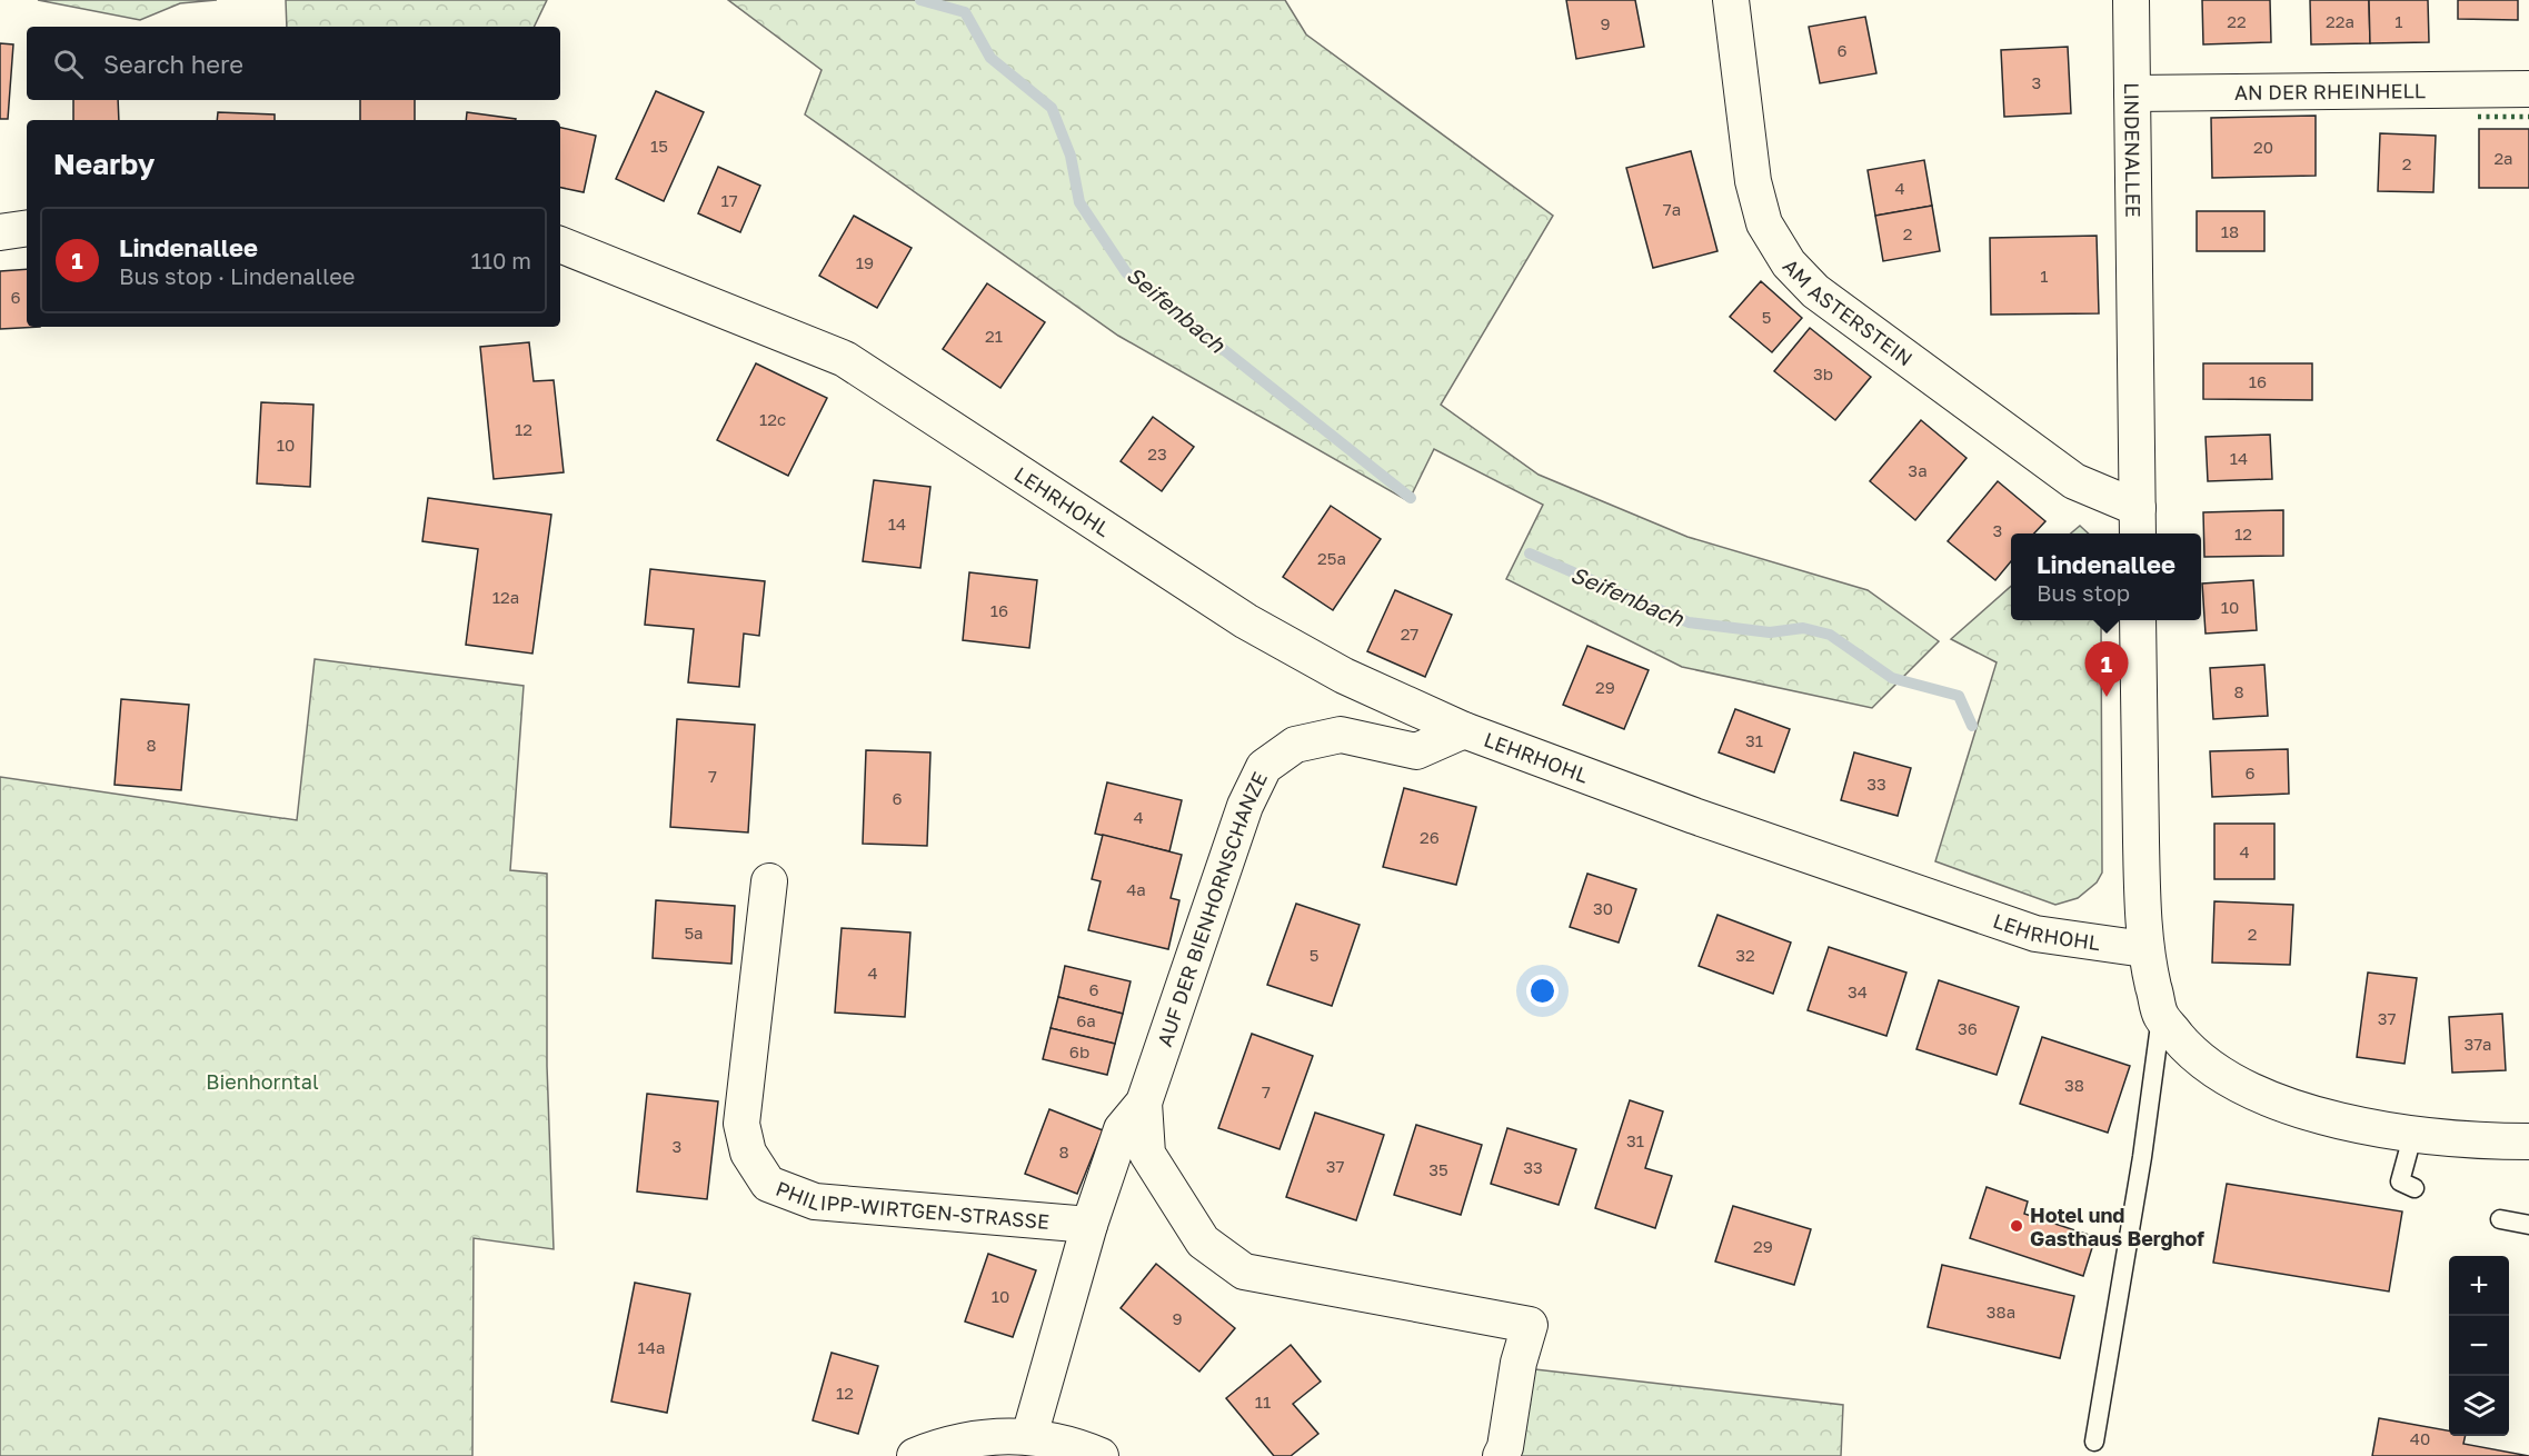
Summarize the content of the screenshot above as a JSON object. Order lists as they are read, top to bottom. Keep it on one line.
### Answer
{"streets":{"street":["AN DER RHEINHELL","LINDENALLEE","AM ASTERSTEIN","LEHRHOHL","AUF DER BIENHORNSCHANZE","PHILIPP-WIRTGEN-STRASSE"]},"crossings":[["AN DER RHEINHELL","LINDENALLEE"],["LINDENALLEE","AM ASTERSTEIN"],["LEHRHOHL","AUF DER BIENHORNSCHANZE"],["AUF DER BIENHORNSCHANZE","PHILIPP-WIRTGEN-STRASSE"]],"water":["Seifenbach"],"parks":["Bienhorntal"],"places":["Hotel und Gasthaus Berghof"],"house_numbers":["22","22a","1","9","6","3","15","20","2a","2","4","17","7a","18","2","19","1","6","5","21","3b","16","12c","12","10","23","14","3a","14","3","12","25a","12a","10","16","27","29","8","31","8","6","7","33","6","4","26","4","4a","30","5a","2","5","32","4","6","34","37","6a","36","37a","6b","38","7","31","3","8","37","33","35","29","10","38a","9","14a","12","11","40"],"page":{"search":"Search here","heading":"Nearby","list":[{"mark":"1","name":"Lindenallee","note":"Bus stop · Lindenallee","value":"110 m"}],"popup":["Lindenallee","Bus stop"],"pins":"1","map_buttons":["+","−"]}}
